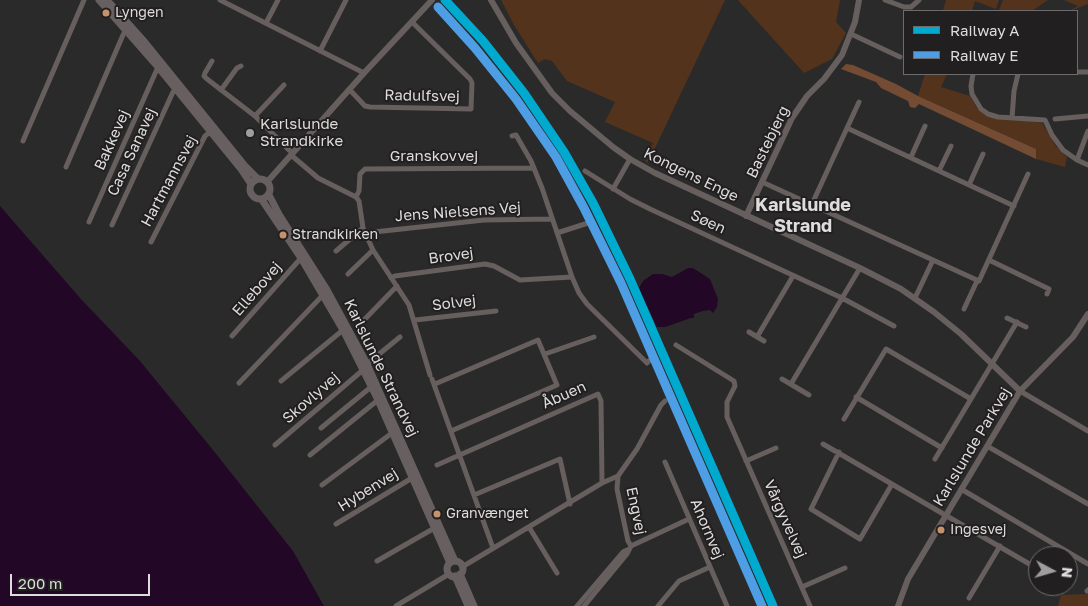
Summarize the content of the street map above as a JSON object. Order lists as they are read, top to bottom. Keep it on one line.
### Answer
{"streets":{"main road":["Karlslunde Strandvej"],"street":["Radulfsvej","Bakkevej","Bastebjerg","Casa Sanavej","Granskovvej","Kongens Enge","Hartmannsvej","Jens Nielsens Vej","Søen","Brovej","Ellebovej","Solvej","Åbuen","Skovlyvej","Karlslunde Parkvej","Hybenvej","Engvej","Vårgyvelvej","Ahornvej"]},"crossings":[["Bastebjerg","Kongens Enge"],["Kongens Enge","Karlslunde Parkvej"],["Ellebovej","Karlslunde Strandvej"],["Karlslunde Strandvej","Skovlyvej"],["Karlslunde Strandvej","Hybenvej"]],"districts":["Karlslunde Strand"],"places":["Lyngen","Karlslunde Strandkirke","Strandkirken","Granvænget","Ingesvej"],"lines":["rail line A","rail line E"],"legend":["Railway A","Railway E"],"scale_bar":"200 m","north":"right"}
